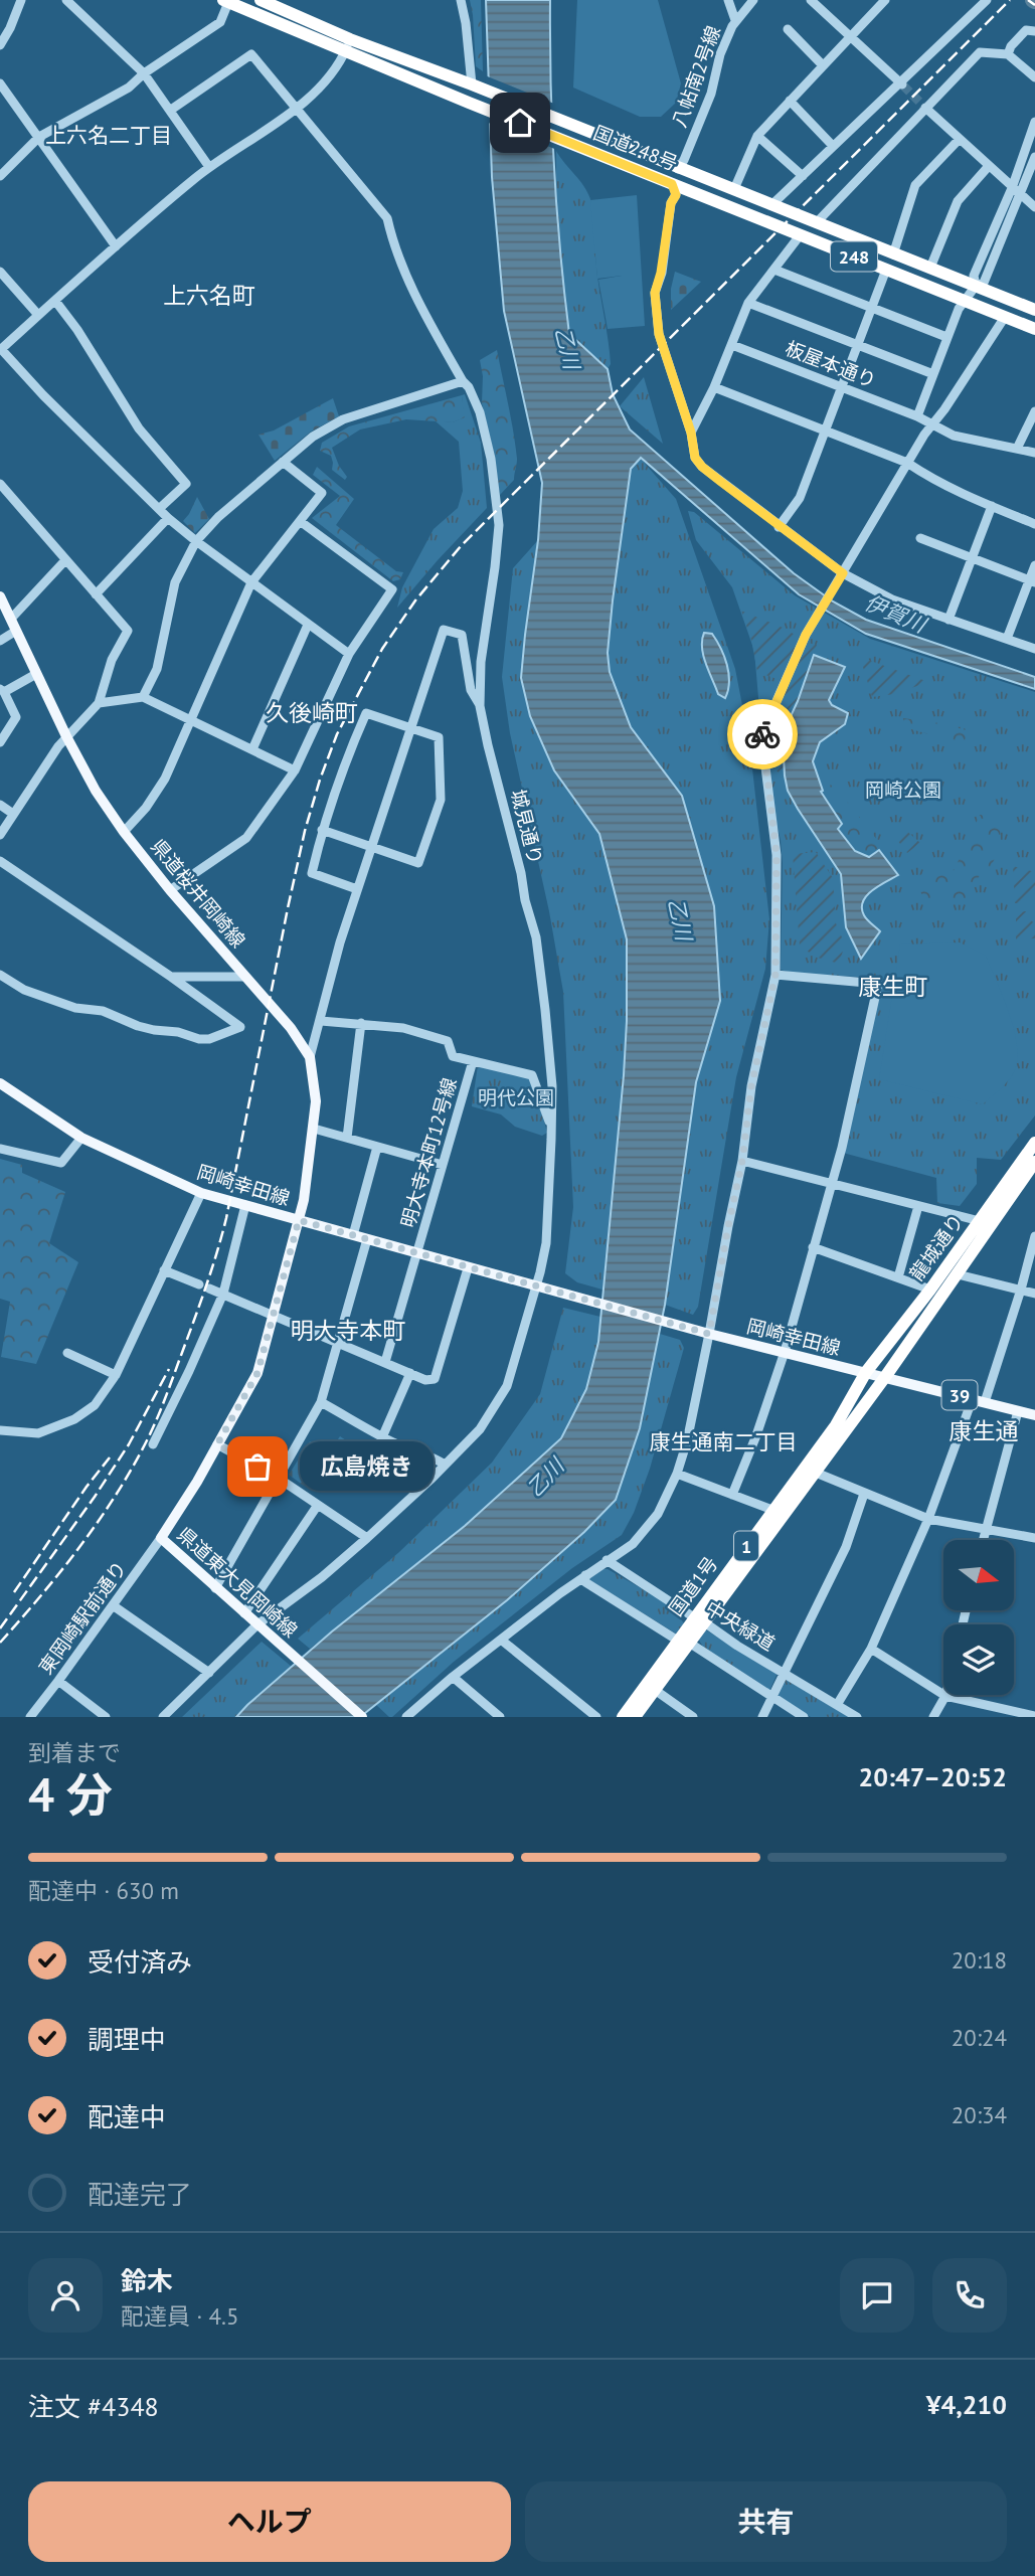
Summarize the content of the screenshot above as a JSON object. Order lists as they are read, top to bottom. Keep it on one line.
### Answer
{"streets":{"highway":["国道248号","248","龍城通り","1","国道1号"],"main road":["県道桜井岡崎線","岡崎幸田線","39","県道東大見岡崎線"],"street":["八帖南2号線","板屋本通り","城見通り","明大寺本町12号線","東岡崎駅前通り","中央緑道"]},"crossings":[["八帖南2号線","国道248号"],["城見通り","岡崎幸田線"],["城見通り","県道東大見岡崎線"],["県道桜井岡崎線","岡崎幸田線"],["県道桜井岡崎線","県道東大見岡崎線"],["明大寺本町12号線","岡崎幸田線"],["岡崎幸田線","龍城通り"],["岡崎幸田線","39"],["岡崎幸田線","県道東大見岡崎線"],["岡崎幸田線","国道1号"],["龍城通り","39"],["龍城通り","国道1号"],["39","国道1号"],["県道東大見岡崎線","東岡崎駅前通り"],["国道1号","中央緑道"]],"districts":["上六名二丁目","上六名町","久後崎町","康生町","明大寺本町","康生通","康生通南二丁目"],"water":["乙川","伊賀川"],"parks":["岡崎公園","明代公園"],"places":["広島焼き"],"north":"right","page":{"bubble":"広島焼き","heading":["4 分","到着まで","20:47–20:52"],"panel":["鈴木","配達員 · 4.5","注文 #4348","¥4,210"],"bar":"配達中 · 630 m","list":[["受付済み","20:18"],["調理中","20:24"],["配達中","20:34"],"配達完了"],"buttons":["ヘルプ","共有"]}}
